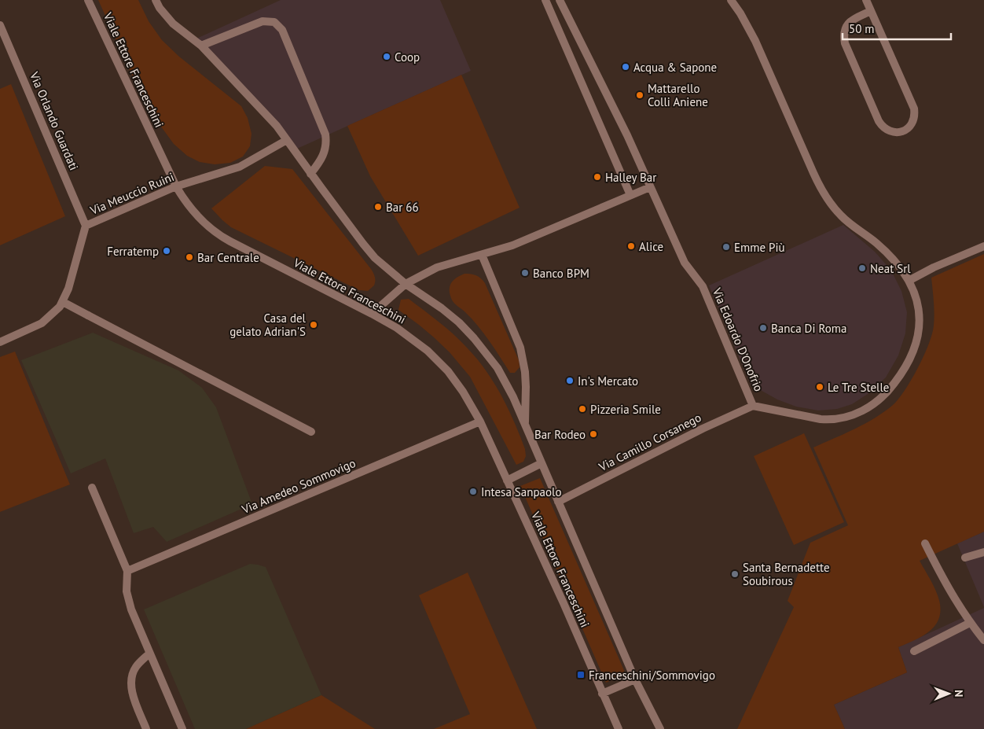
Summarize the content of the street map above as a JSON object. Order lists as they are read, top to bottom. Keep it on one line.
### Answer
{"streets":{"street":["Viale Ettore Franceschini","Via Orlando Guardati","Via Meuccio Ruini","Via Edoardo D'Onofrio","Via Camillo Corsanego","Via Amedeo Sommovigo"]},"crossings":[["Viale Ettore Franceschini","Via Meuccio Ruini"],["Viale Ettore Franceschini","Via Camillo Corsanego"],["Viale Ettore Franceschini","Via Amedeo Sommovigo"],["Via Orlando Guardati","Via Meuccio Ruini"],["Via Edoardo D'Onofrio","Via Camillo Corsanego"]],"places":{"other":["Coop","Acqua & Sapone","Mattarello Colli Aniene","Halley Bar","Bar 66","Alice","Emme Più","Ferratemp","Bar Centrale","Neat Srl","Banco BPM","Casa del gelato Adrian'S","Banca Di Roma","In's Mercato","Le Tre Stelle","Pizzeria Smile","Bar Rodeo","Intesa Sanpaolo","Santa Bernadette Soubirous"],"transit":["Franceschini/Sommovigo"]},"scale_bar":"50 m","north":"right"}
